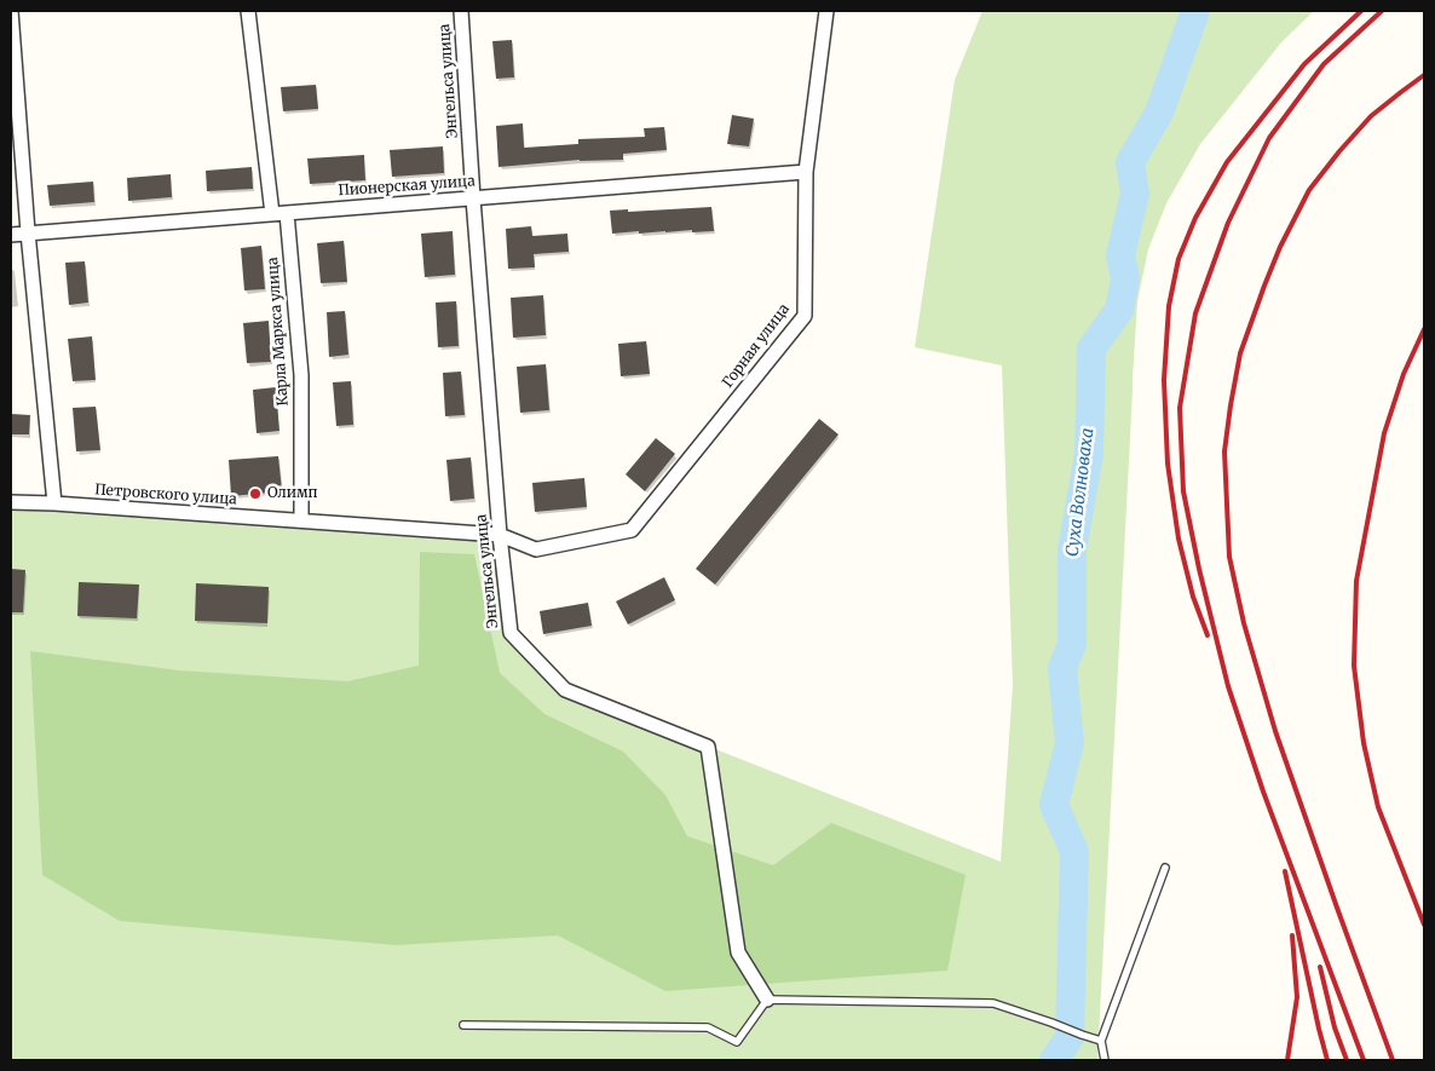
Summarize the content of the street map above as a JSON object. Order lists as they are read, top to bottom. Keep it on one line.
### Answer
{"streets":{"street":["Энгельса улица","Пионерская улица","Карла Маркса улица","Горная улица","Петровского улица"]},"crossings":[["Энгельса улица","Пионерская улица"],["Энгельса улица","Горная улица"],["Энгельса улица","Петровского улица"],["Пионерская улица","Карла Маркса улица"],["Пионерская улица","Горная улица"],["Карла Маркса улица","Петровского улица"],["Горная улица","Петровского улица"]],"water":["Суха Волноваха"],"places":["Олимп"]}
